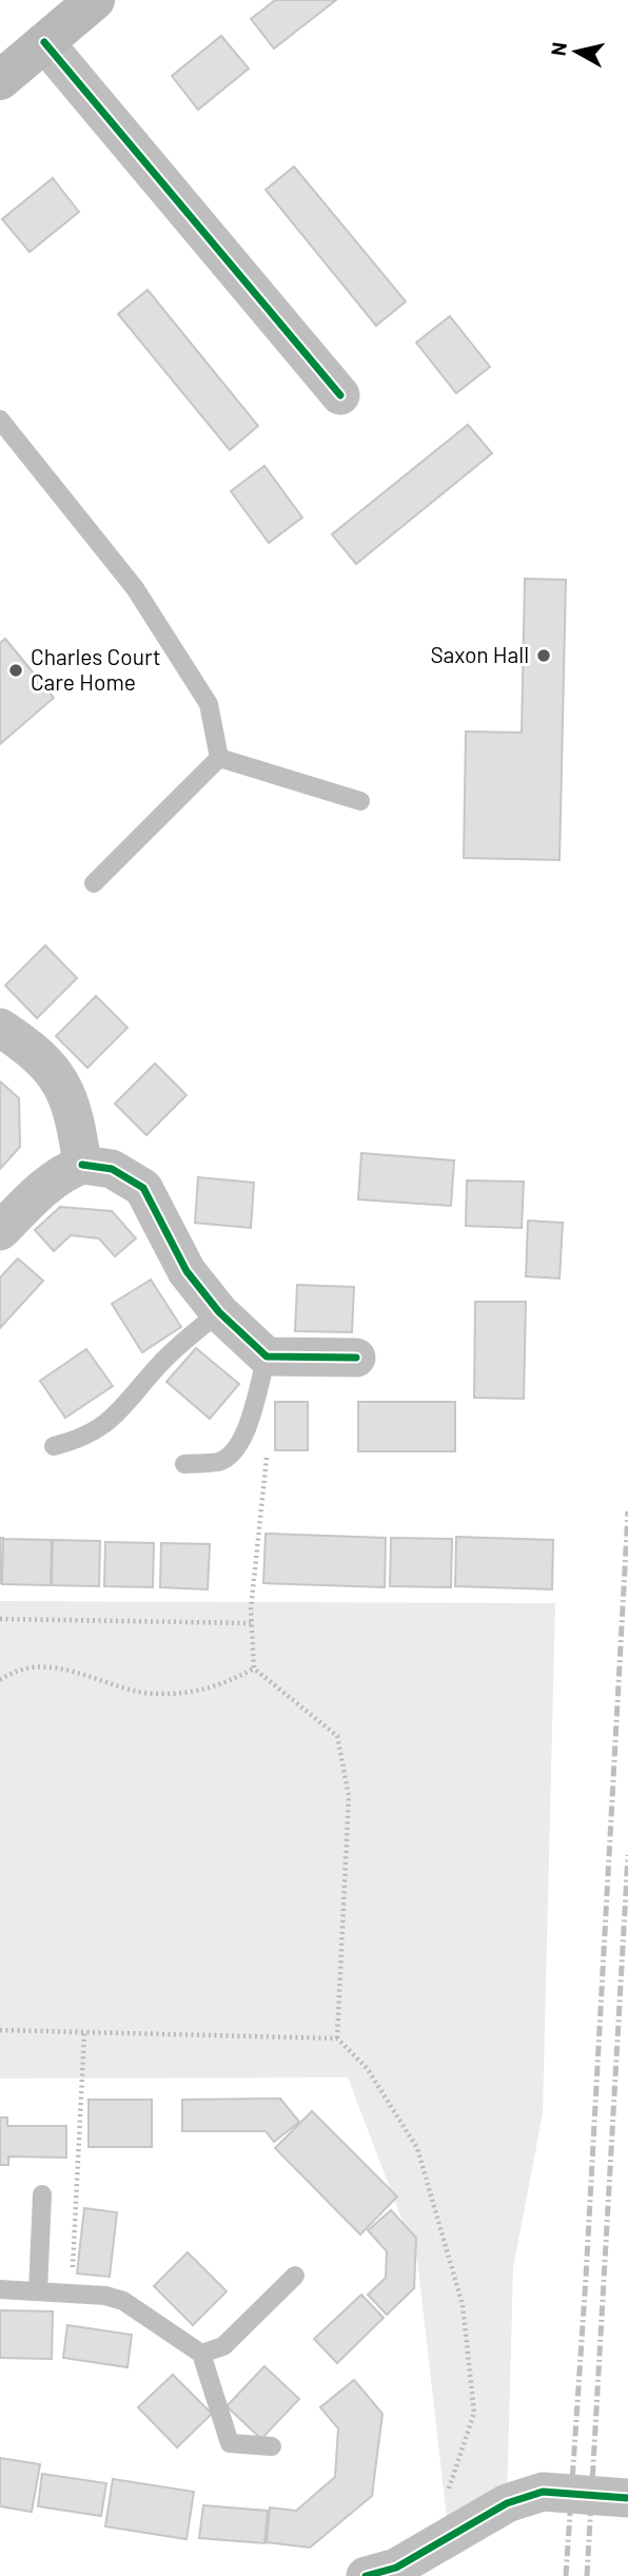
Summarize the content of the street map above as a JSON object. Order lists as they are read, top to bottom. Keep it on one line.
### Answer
{"places":["Saxon Hall","Charles Court Care Home"],"north":"left"}
